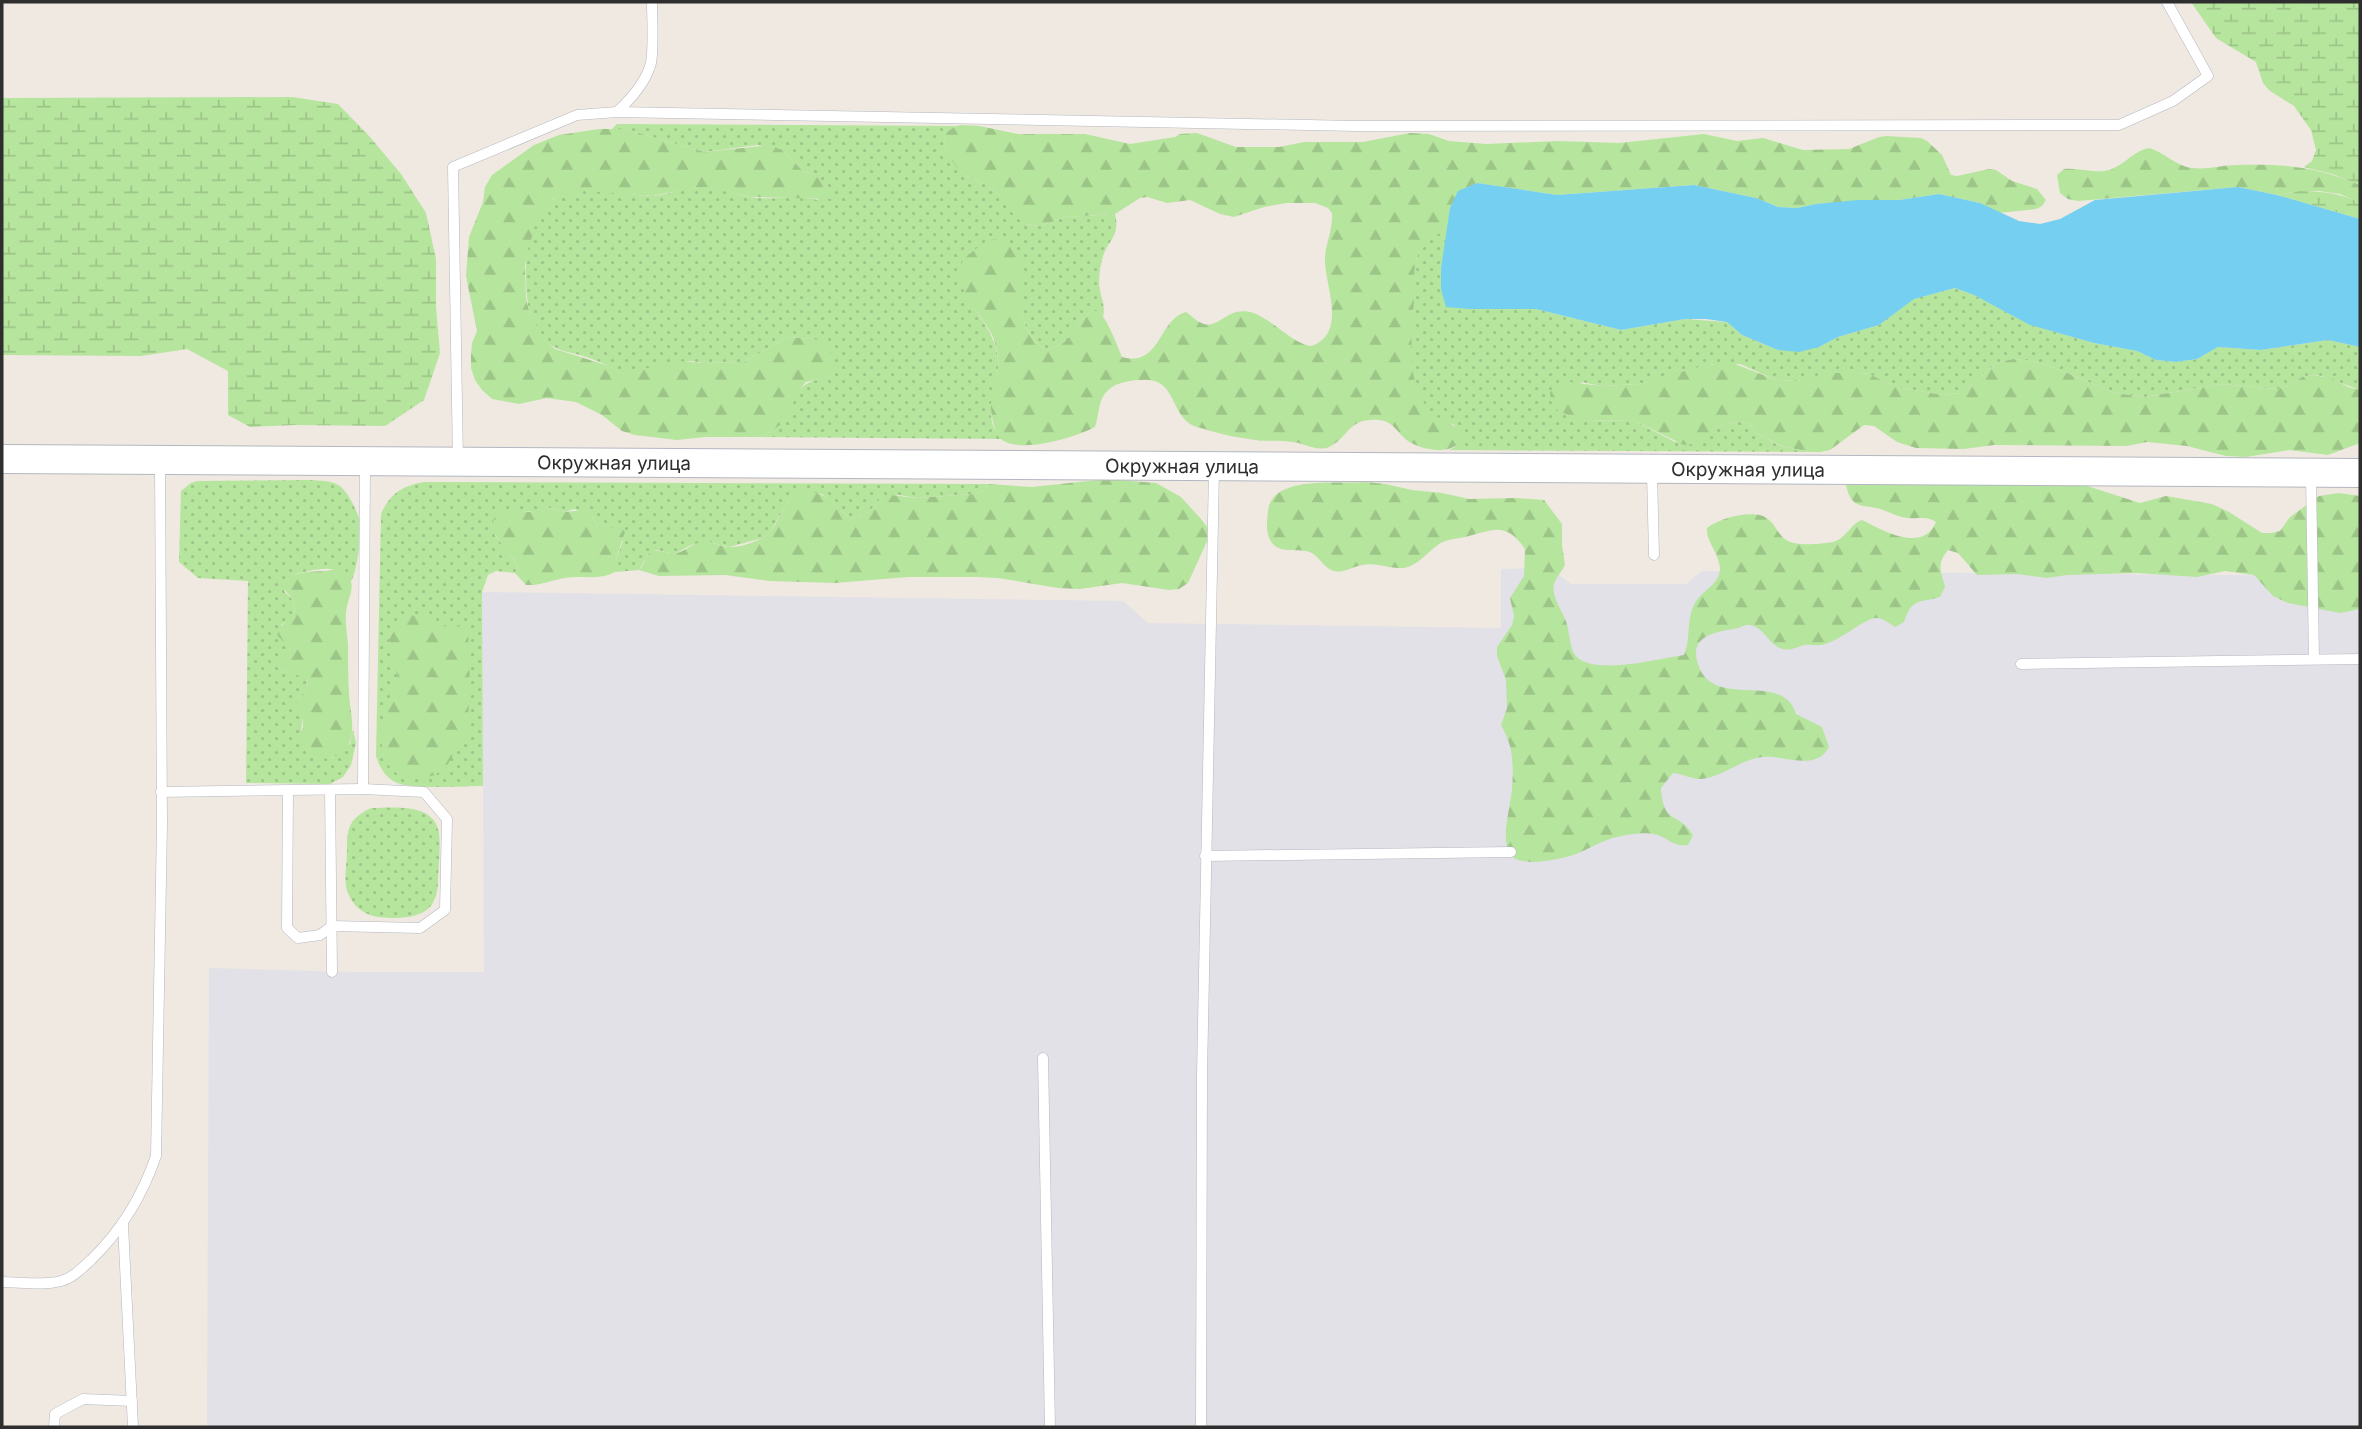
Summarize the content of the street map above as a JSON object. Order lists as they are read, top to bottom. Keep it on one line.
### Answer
{"streets":{"main road":["Окружная улица"]}}
